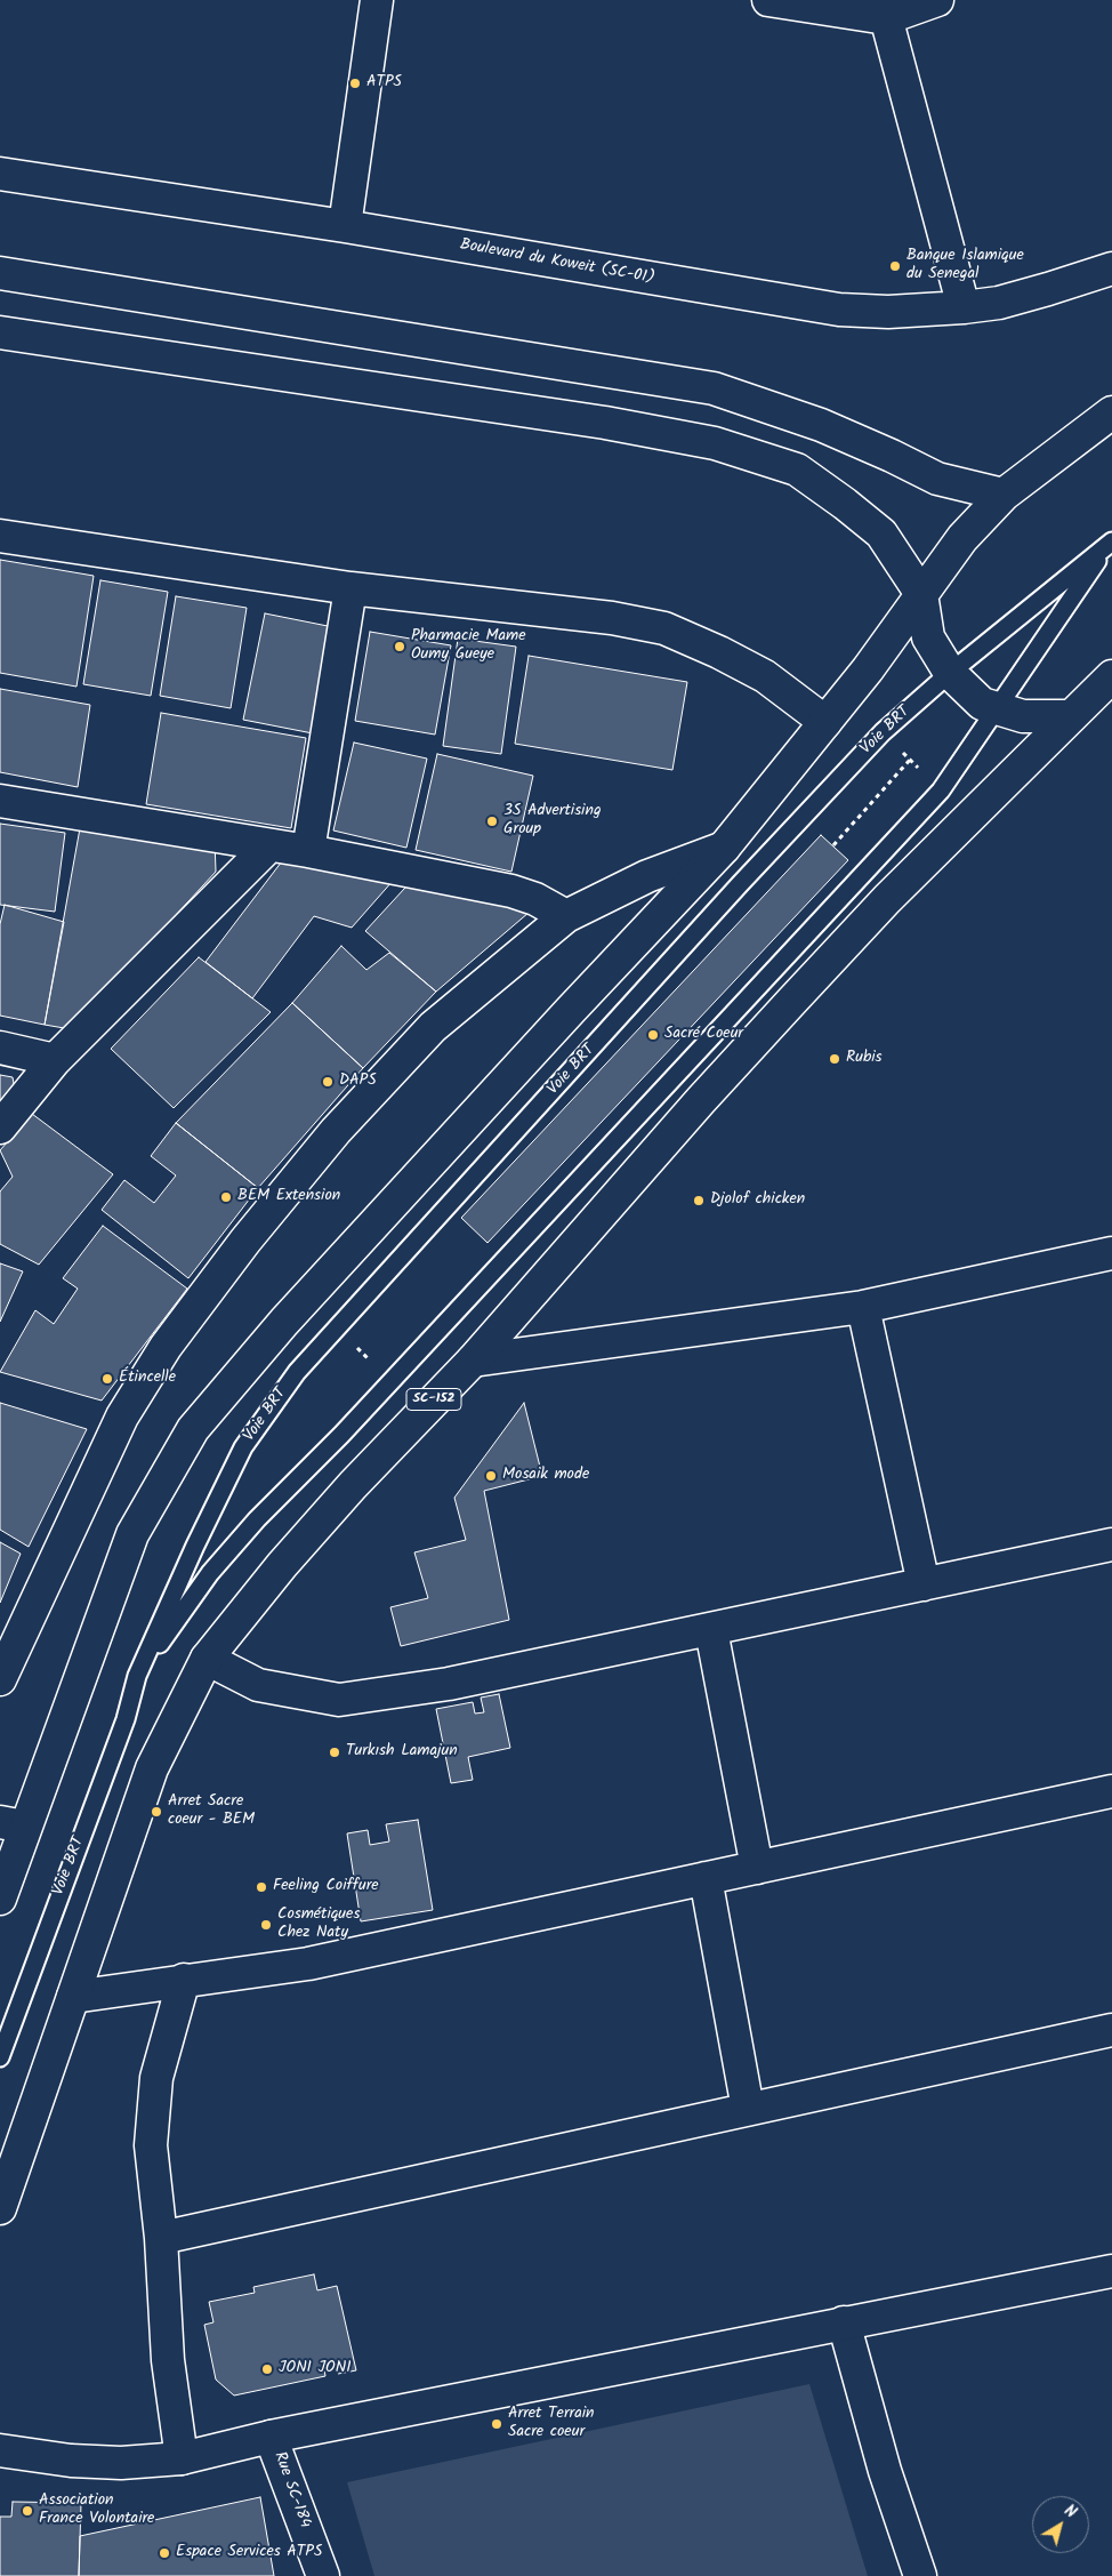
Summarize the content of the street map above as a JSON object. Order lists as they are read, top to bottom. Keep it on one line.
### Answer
{"streets":{"street":["Boulevard du Koweit (SC-01)","SC-152","Rue SC-184"],"lane":["Voie BRT"]},"places":["ATPS","Banque Islamique du Senegal","Pharmacie Mame Oumy Gueye","3S Advertising Group","Sacré Coeur","Rubis","DAPS","BEM Extension","Djolof chicken","Étincelle","Mosaik mode","Turkısh Lamajun","Arret Sacre coeur - BEM","Feeling Coiffure","Cosmétiques Chez Naty","JONI JONI","Arret Terrain Sacre coeur","Association France Volontaire","Espace Services ATPS"],"north":"top right"}
